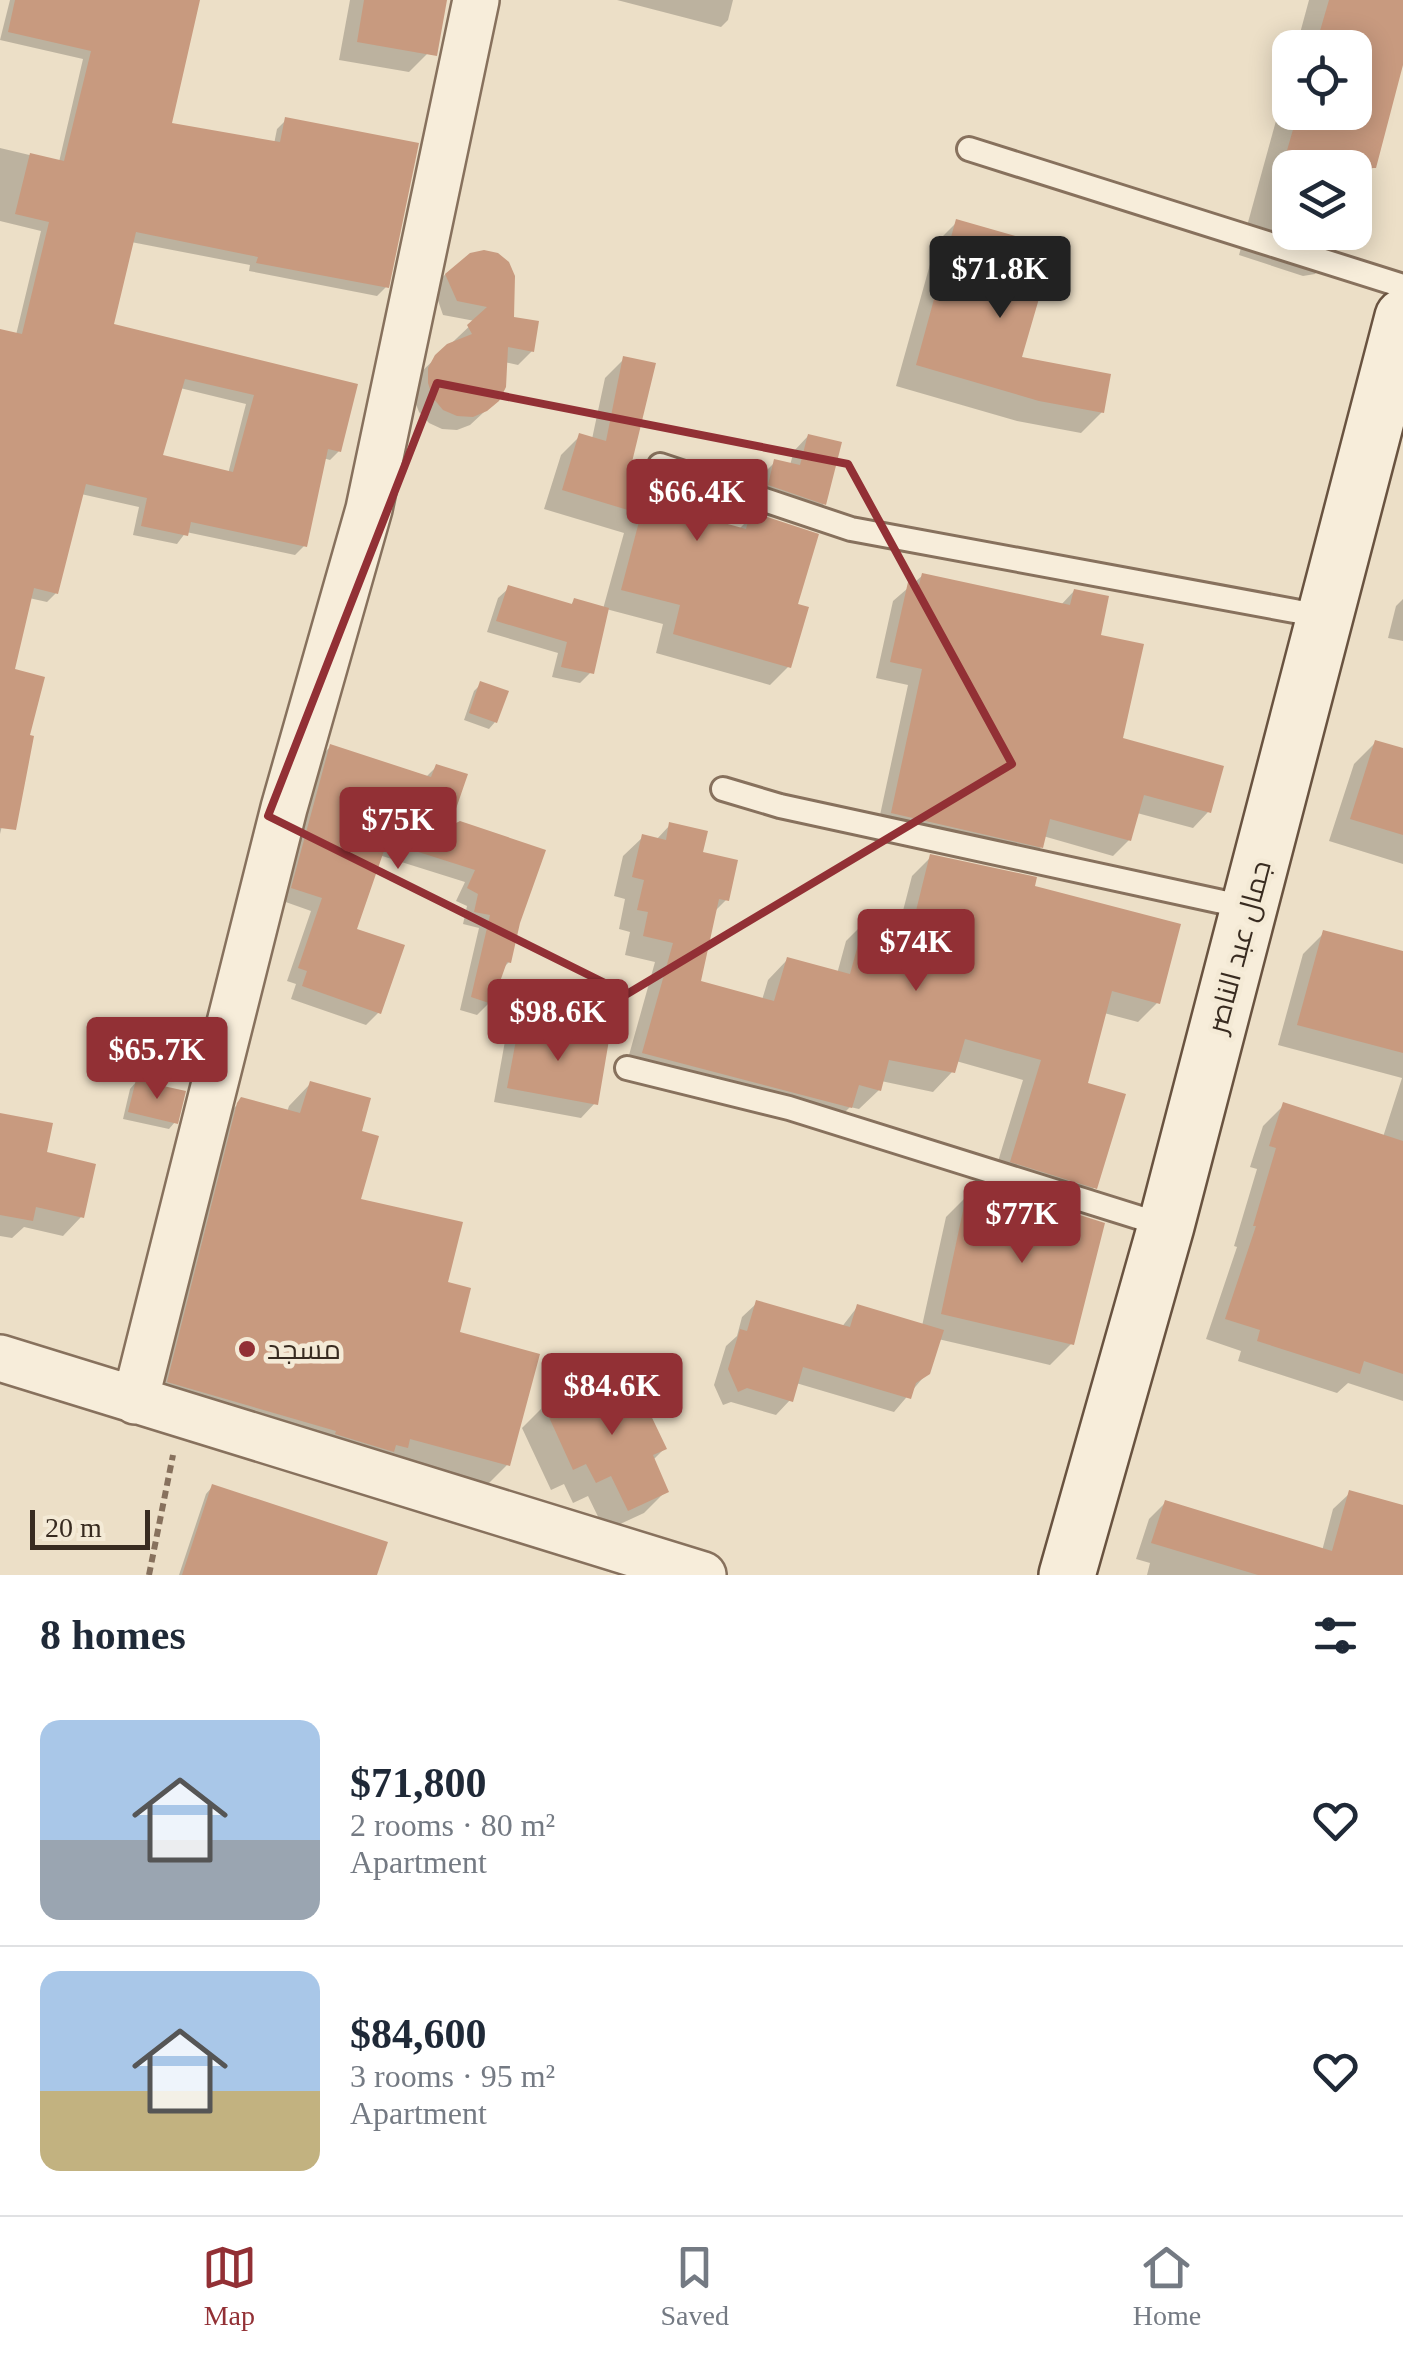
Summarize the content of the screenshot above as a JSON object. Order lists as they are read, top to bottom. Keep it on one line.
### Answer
{"streets":{"main road":["جمال عبد الناصر"]},"places":["مسجد"],"scale_bar":"20 m","page":{"price":["$71.8K","$66.4K","$75K","$74K","$98.6K","$65.7K","$77K","$84.6K"],"scale":"20 m","heading":"8 homes","list":[{"name":"$71,800","note":"2 rooms · 80 m² · Apartment"},{"name":"$84,600","note":"3 rooms · 95 m² · Apartment"}],"tabs":["Map","Saved","Home"]}}
